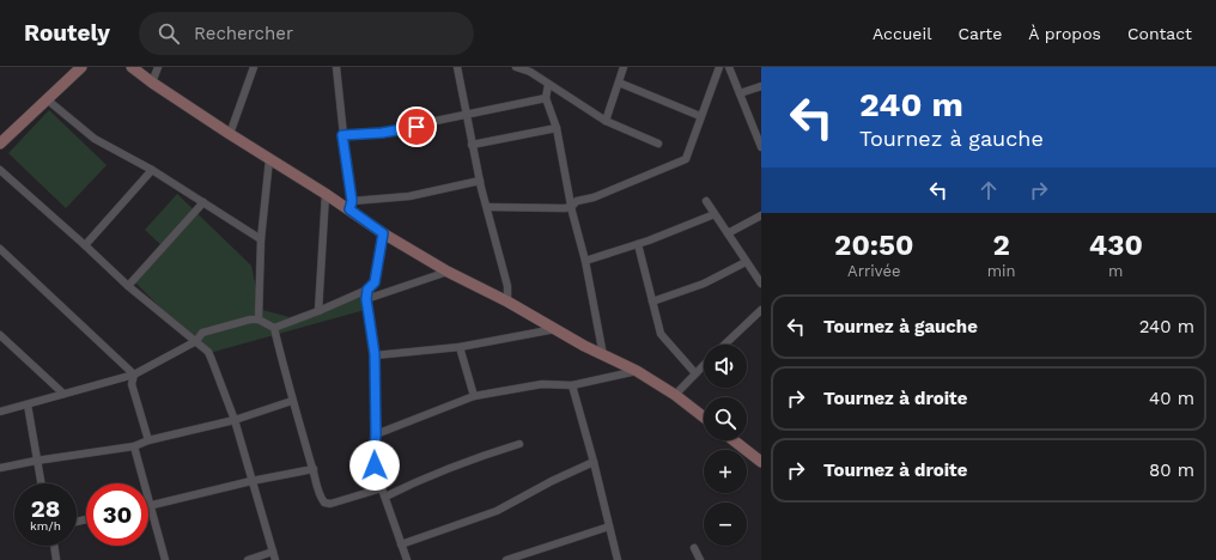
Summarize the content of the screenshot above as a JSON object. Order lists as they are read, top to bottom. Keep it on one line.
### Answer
{"page":{"header":"Routely","search":"Rechercher","nav":["Accueil","Carte","À propos","Contact"],"turn":["240 m","Tournez à gauche"],"eta":["20:50","Arrivée","2","min","430","m"],"list":[{"name":"Tournez à gauche","value":"240 m"},{"name":"Tournez à droite","value":"40 m"},{"name":"Tournez à droite","value":"80 m"}],"map_buttons":["+","−"],"speed":"28 km/h","limit":"30"}}
